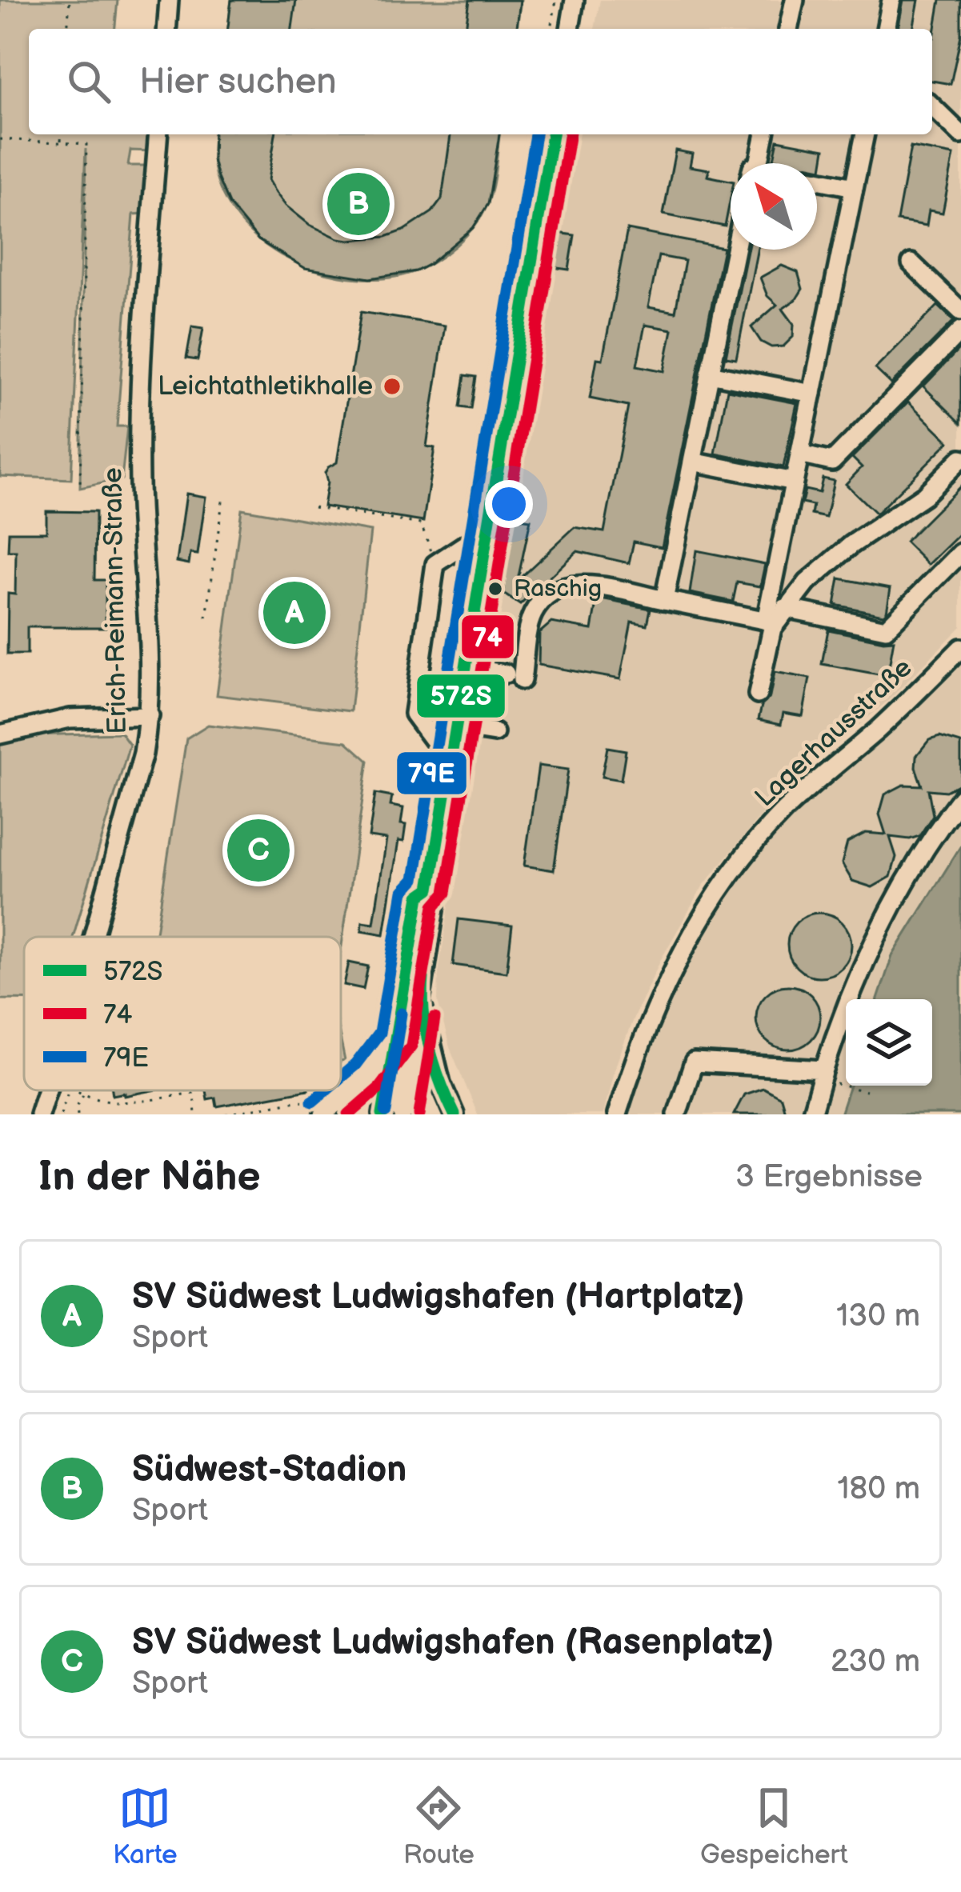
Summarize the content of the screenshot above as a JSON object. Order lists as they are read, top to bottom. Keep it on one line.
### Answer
{"streets":{"street":["Erich-Reimann-Straße","Lagerhausstraße"]},"places":["Leichtathletikhalle","Raschig"],"lines":["transit line 572S","transit line 74","transit line 79E"],"legend":["572S","74","79E"],"north":"top left","page":{"search":"Hier suchen","pins":["B","A","C"],"heading":["In der Nähe","3 Ergebnisse"],"list":[{"mark":"A","name":"SV Südwest Ludwigshafen (Hartplatz)","note":"Sport","value":"130 m"},{"mark":"B","name":"Südwest-Stadion","note":"Sport","value":"180 m"},{"mark":"C","name":"SV Südwest Ludwigshafen (Rasenplatz)","note":"Sport","value":"230 m"}],"nav":["Karte","Route","Gespeichert"]}}
